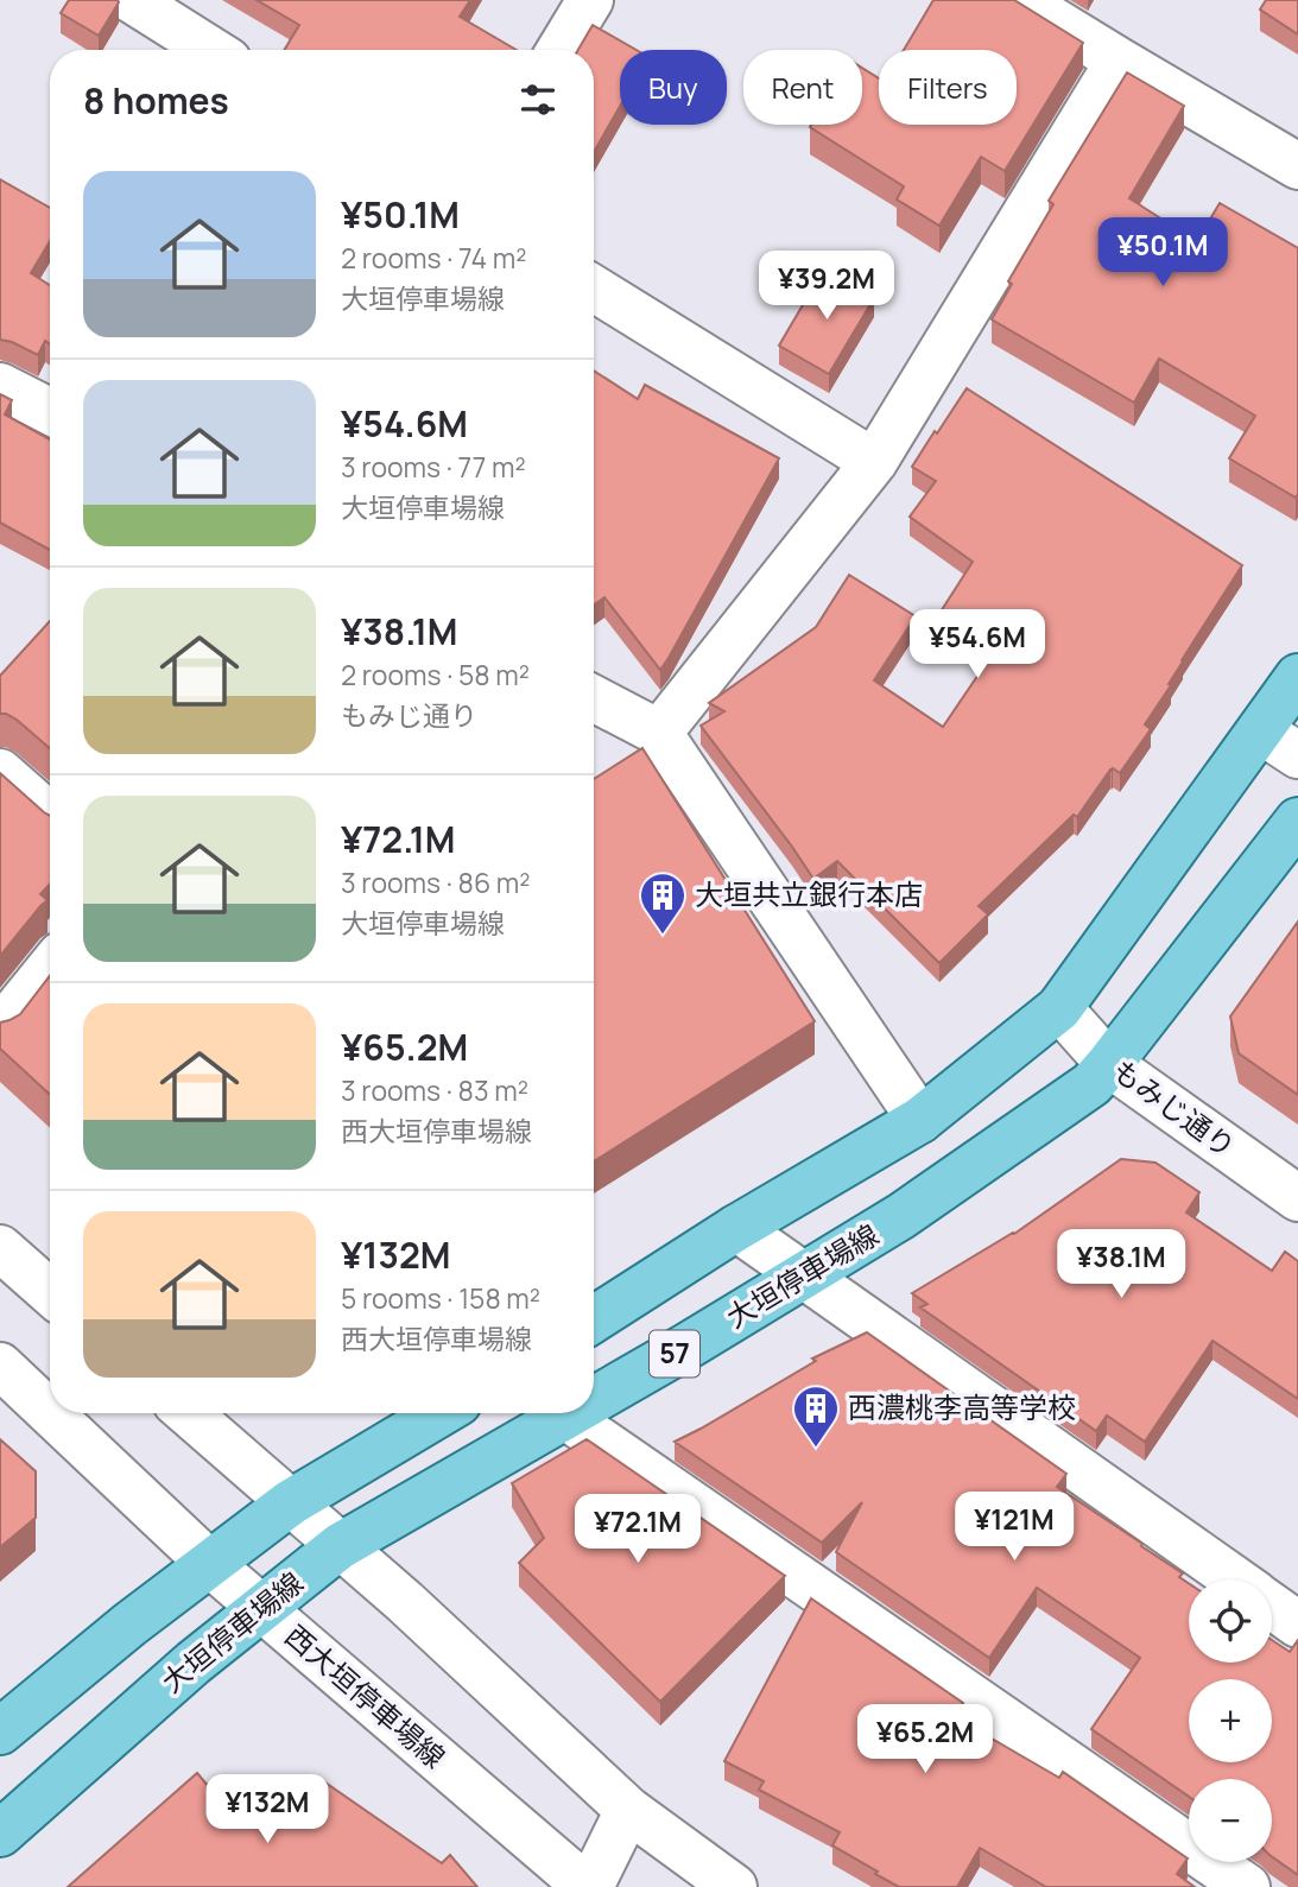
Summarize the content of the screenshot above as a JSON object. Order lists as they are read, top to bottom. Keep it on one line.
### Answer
{"streets":{"main road":["大垣停車場線","57"],"street":["もみじ通り","西大垣停車場線"]},"crossings":[["もみじ通り","大垣停車場線"],["もみじ通り","57"],["大垣停車場線","西大垣停車場線"]],"places":{"building":["大垣共立銀行本店","西濃桃李高等学校"]},"page":{"chip":["Buy","Rent","Filters"],"heading":"8 homes","list":[{"name":"¥50.1M","note":"2 rooms · 74 m² · 大垣停車場線"},{"name":"¥54.6M","note":"3 rooms · 77 m² · 大垣停車場線"},{"name":"¥38.1M","note":"2 rooms · 58 m² · もみじ通り"},{"name":"¥72.1M","note":"3 rooms · 86 m² · 大垣停車場線"},{"name":"¥65.2M","note":"3 rooms · 83 m² · 西大垣停車場線"},{"name":"¥132M","note":"5 rooms · 158 m² · 西大垣停車場線"}],"price":["¥50.1M","¥39.2M","¥54.6M","¥38.1M","¥121M","¥72.1M","¥65.2M","¥132M"],"map_buttons":["+","−"]}}
